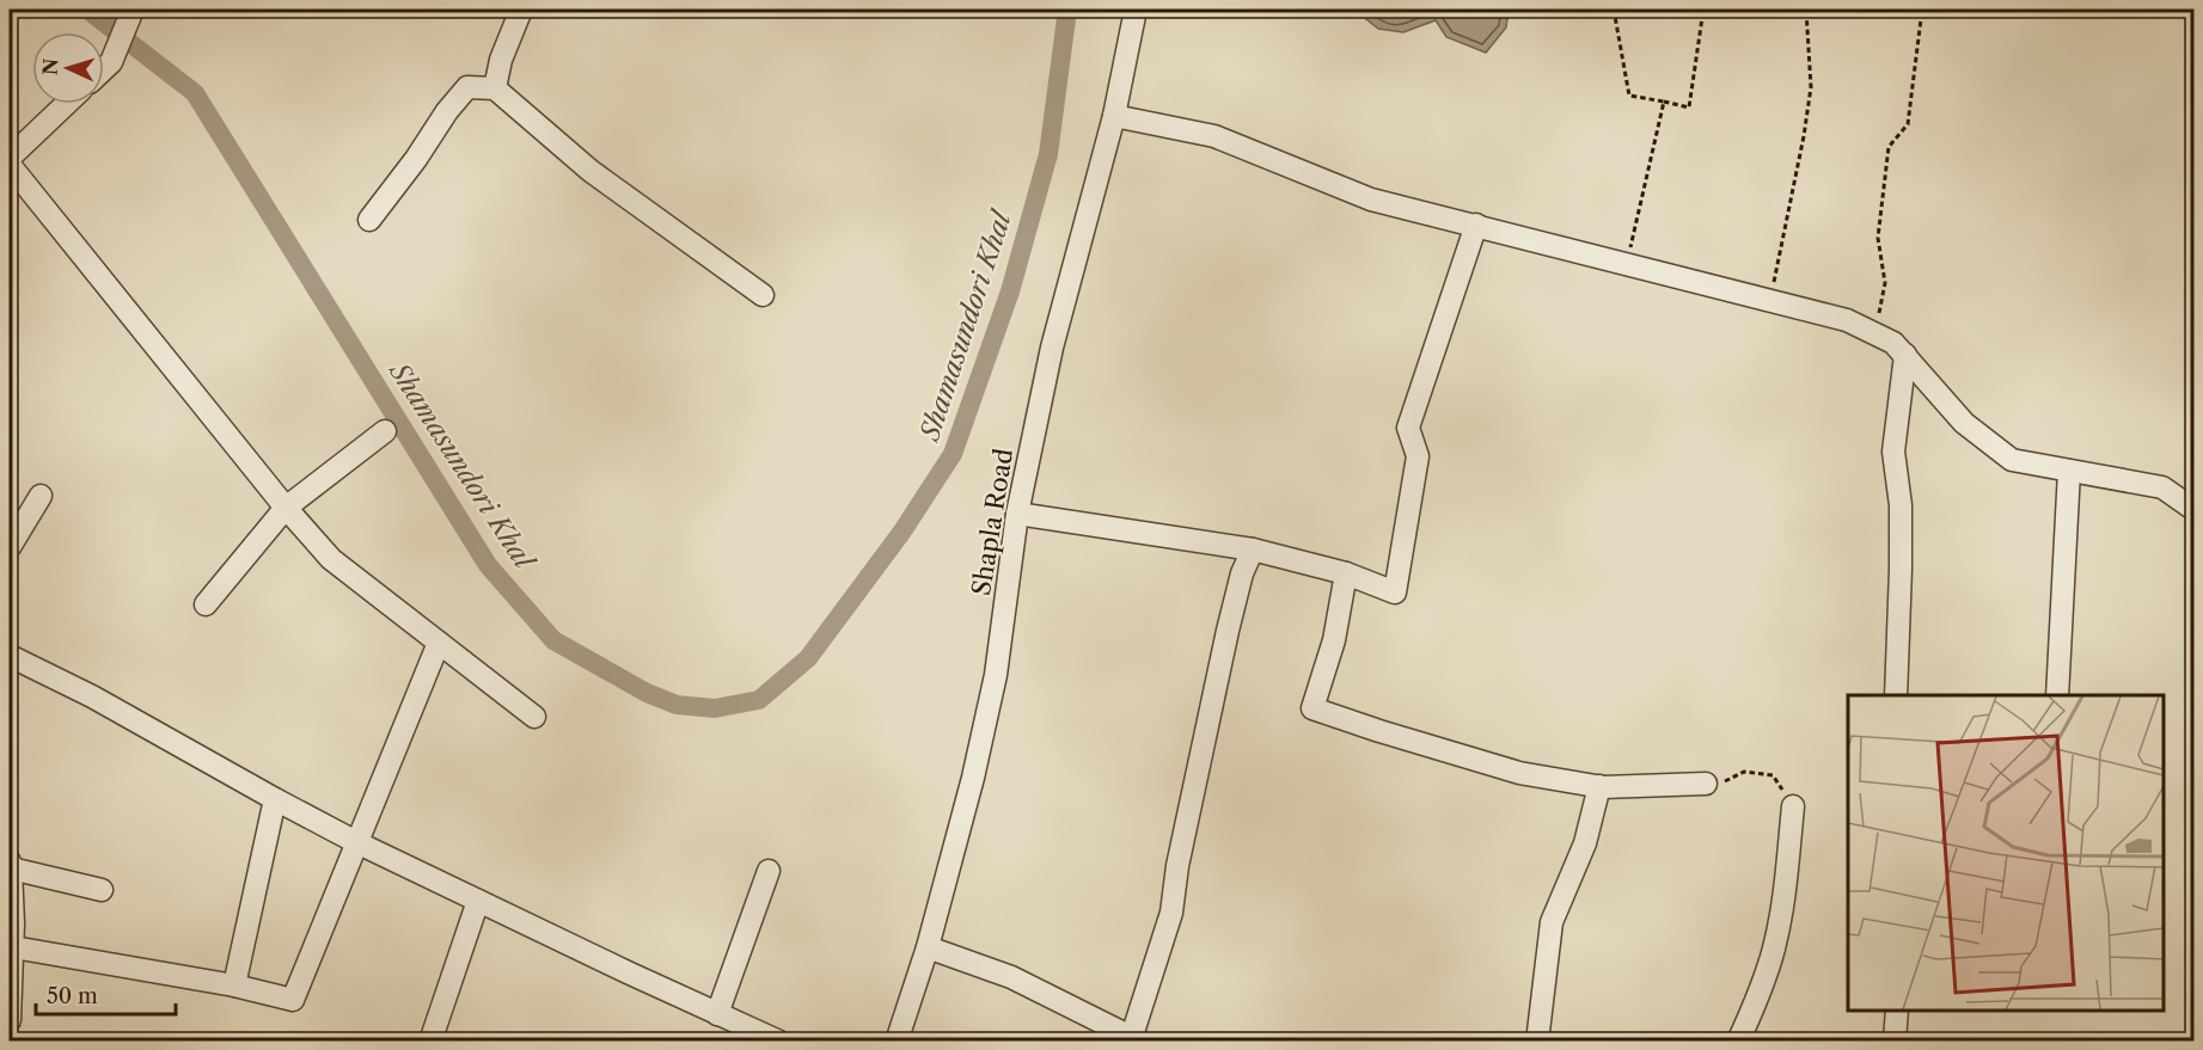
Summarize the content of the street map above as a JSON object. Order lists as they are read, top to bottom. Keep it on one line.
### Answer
{"streets":{"street":["Shapla Road"]},"water":["Shamasundori Khal"],"scale_bar":"50 m","north":"left"}
